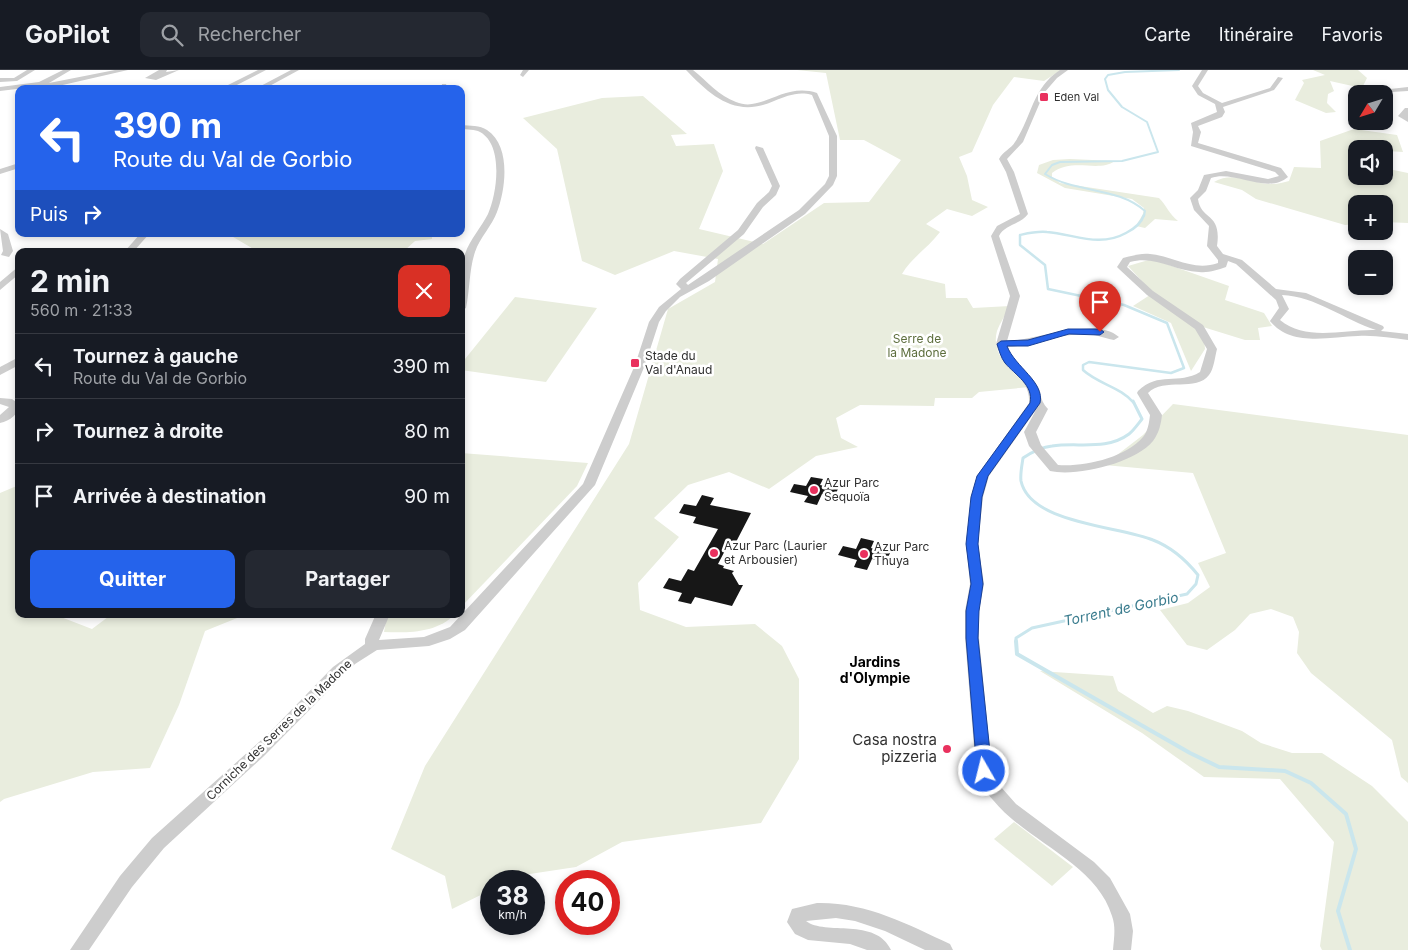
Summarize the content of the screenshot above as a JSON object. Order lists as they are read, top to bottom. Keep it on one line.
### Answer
{"streets":{"street":["Corniche des Serres de la Madone"]},"districts":["Jardins d'Olympie"],"water":["Torrent de Gorbio"],"parks":["Serre de la Madone"],"places":{"transit":["Eden Val","Stade du Val d'Anaud"],"other":["Azur Parc Sequoïa","Azur Parc (Laurier et Arbousier)","Azur Parc Thuya","Casa nostra pizzeria"]},"north":"bottom left","page":{"header":"GoPilot","search":"Rechercher","nav":["Carte","Itinéraire","Favoris"],"map_buttons":["+","−"],"turn":["390 m","Route du Val de Gorbio"],"then":"Puis","heading":["2 min","560 m · 21:33"],"list":[{"name":"Tournez à gauche","note":"Route du Val de Gorbio","value":"390 m"},{"name":"Tournez à droite","value":"80 m"},{"name":"Arrivée à destination","value":"90 m"}],"buttons":["Quitter","Partager"],"speed":"38 km/h","limit":"40"}}
